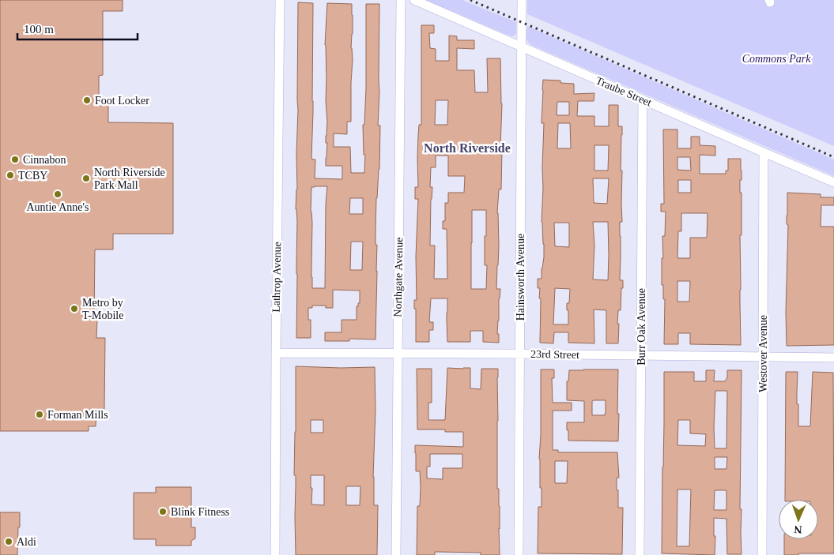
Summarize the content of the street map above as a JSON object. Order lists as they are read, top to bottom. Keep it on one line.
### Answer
{"streets":{"street":["Traube Street","Lathrop Avenue","Northgate Avenue","Hainsworth Avenue","Burr Oak Avenue","Westover Avenue","23rd Street"]},"crossings":[["Traube Street","Hainsworth Avenue"],["Traube Street","Burr Oak Avenue"],["Traube Street","Westover Avenue"],["Lathrop Avenue","23rd Street"],["Northgate Avenue","23rd Street"],["Hainsworth Avenue","23rd Street"],["Burr Oak Avenue","23rd Street"],["Westover Avenue","23rd Street"]],"districts":["North Riverside"],"parks":["Commons Park"],"places":["Foot Locker","Cinnabon","TCBY","North Riverside Park Mall","Auntie Anne's","Metro by T-Mobile","Forman Mills","Blink Fitness","Aldi"],"scale_bar":"100 m","north":"bottom"}
